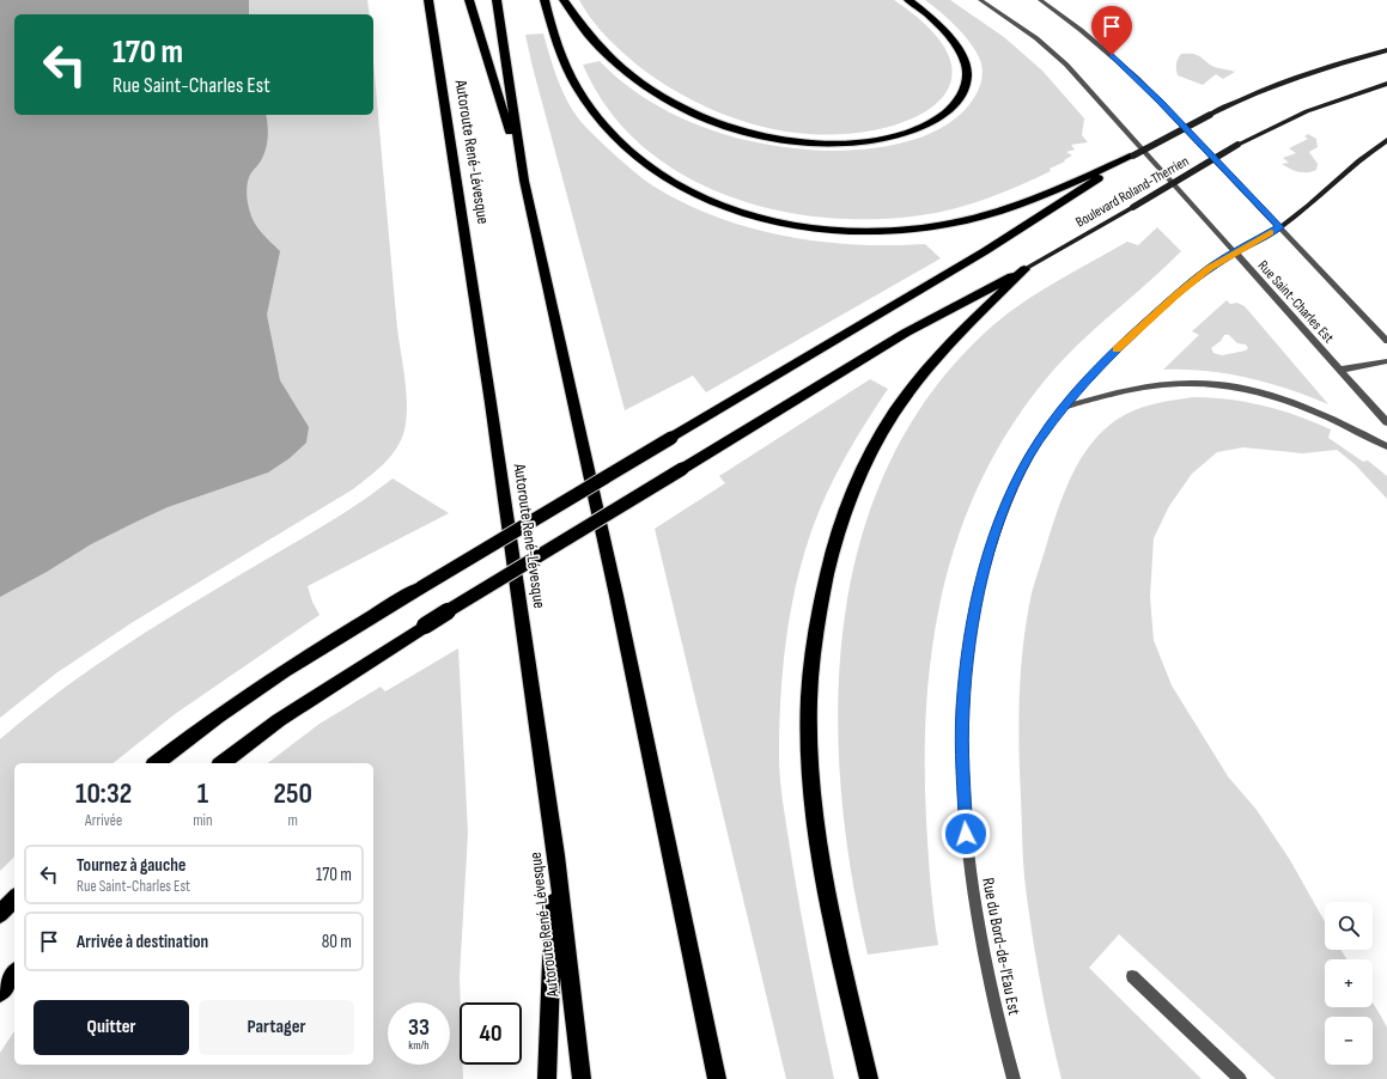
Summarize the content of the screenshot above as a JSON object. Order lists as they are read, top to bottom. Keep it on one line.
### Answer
{"streets":{"highway":["Autoroute René-Lévesque"],"main road":["Boulevard Roland-Therrien"],"street":["Rue Saint-Charles Est","Rue du Bord-de-l'Eau Est"]},"crossings":[["Rue Saint-Charles Est","Rue du Bord-de-l'Eau Est"]],"page":{"turn":["170 m","Rue Saint-Charles Est"],"eta":["10:32","Arrivée","1","min","250","m"],"list":[{"name":"Tournez à gauche","note":"Rue Saint-Charles Est","value":"170 m"},{"name":"Arrivée à destination","value":"80 m"}],"map_buttons":["+","−"],"buttons":["Quitter","Partager"],"speed":"33 km/h","limit":"40"}}
